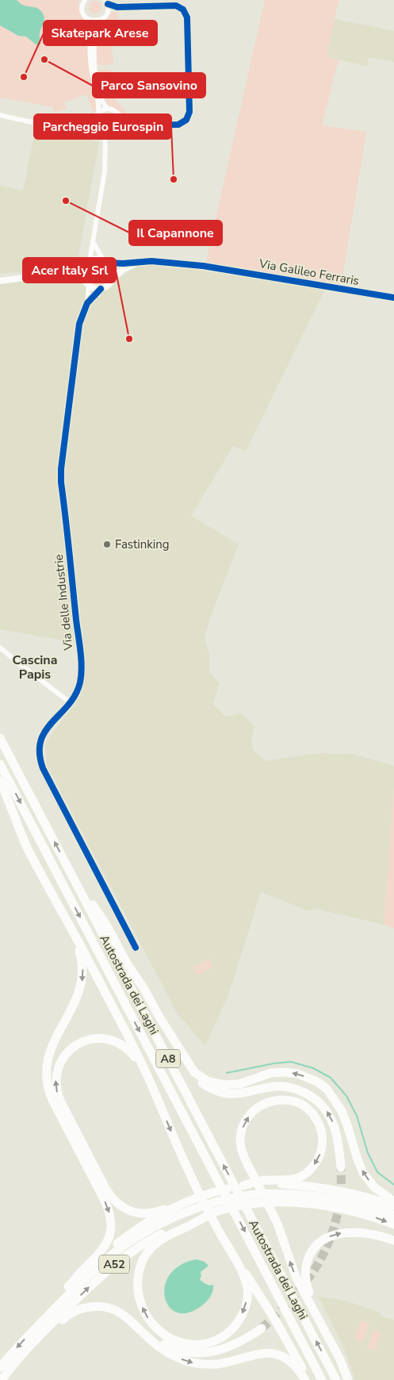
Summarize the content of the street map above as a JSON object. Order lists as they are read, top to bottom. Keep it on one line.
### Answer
{"streets":{"highway":["Autostrada dei Laghi","A8","A52"],"street":["Via Galileo Ferraris","Via delle Industrie"]},"crossings":[["Via Galileo Ferraris","Via delle Industrie"]],"districts":["Cascina Papis"],"places":["Parco Sansovino","Skatepark Arese","Parcheggio Eurospin","Il Capannone","Acer Italy Srl","Fastinking"]}
